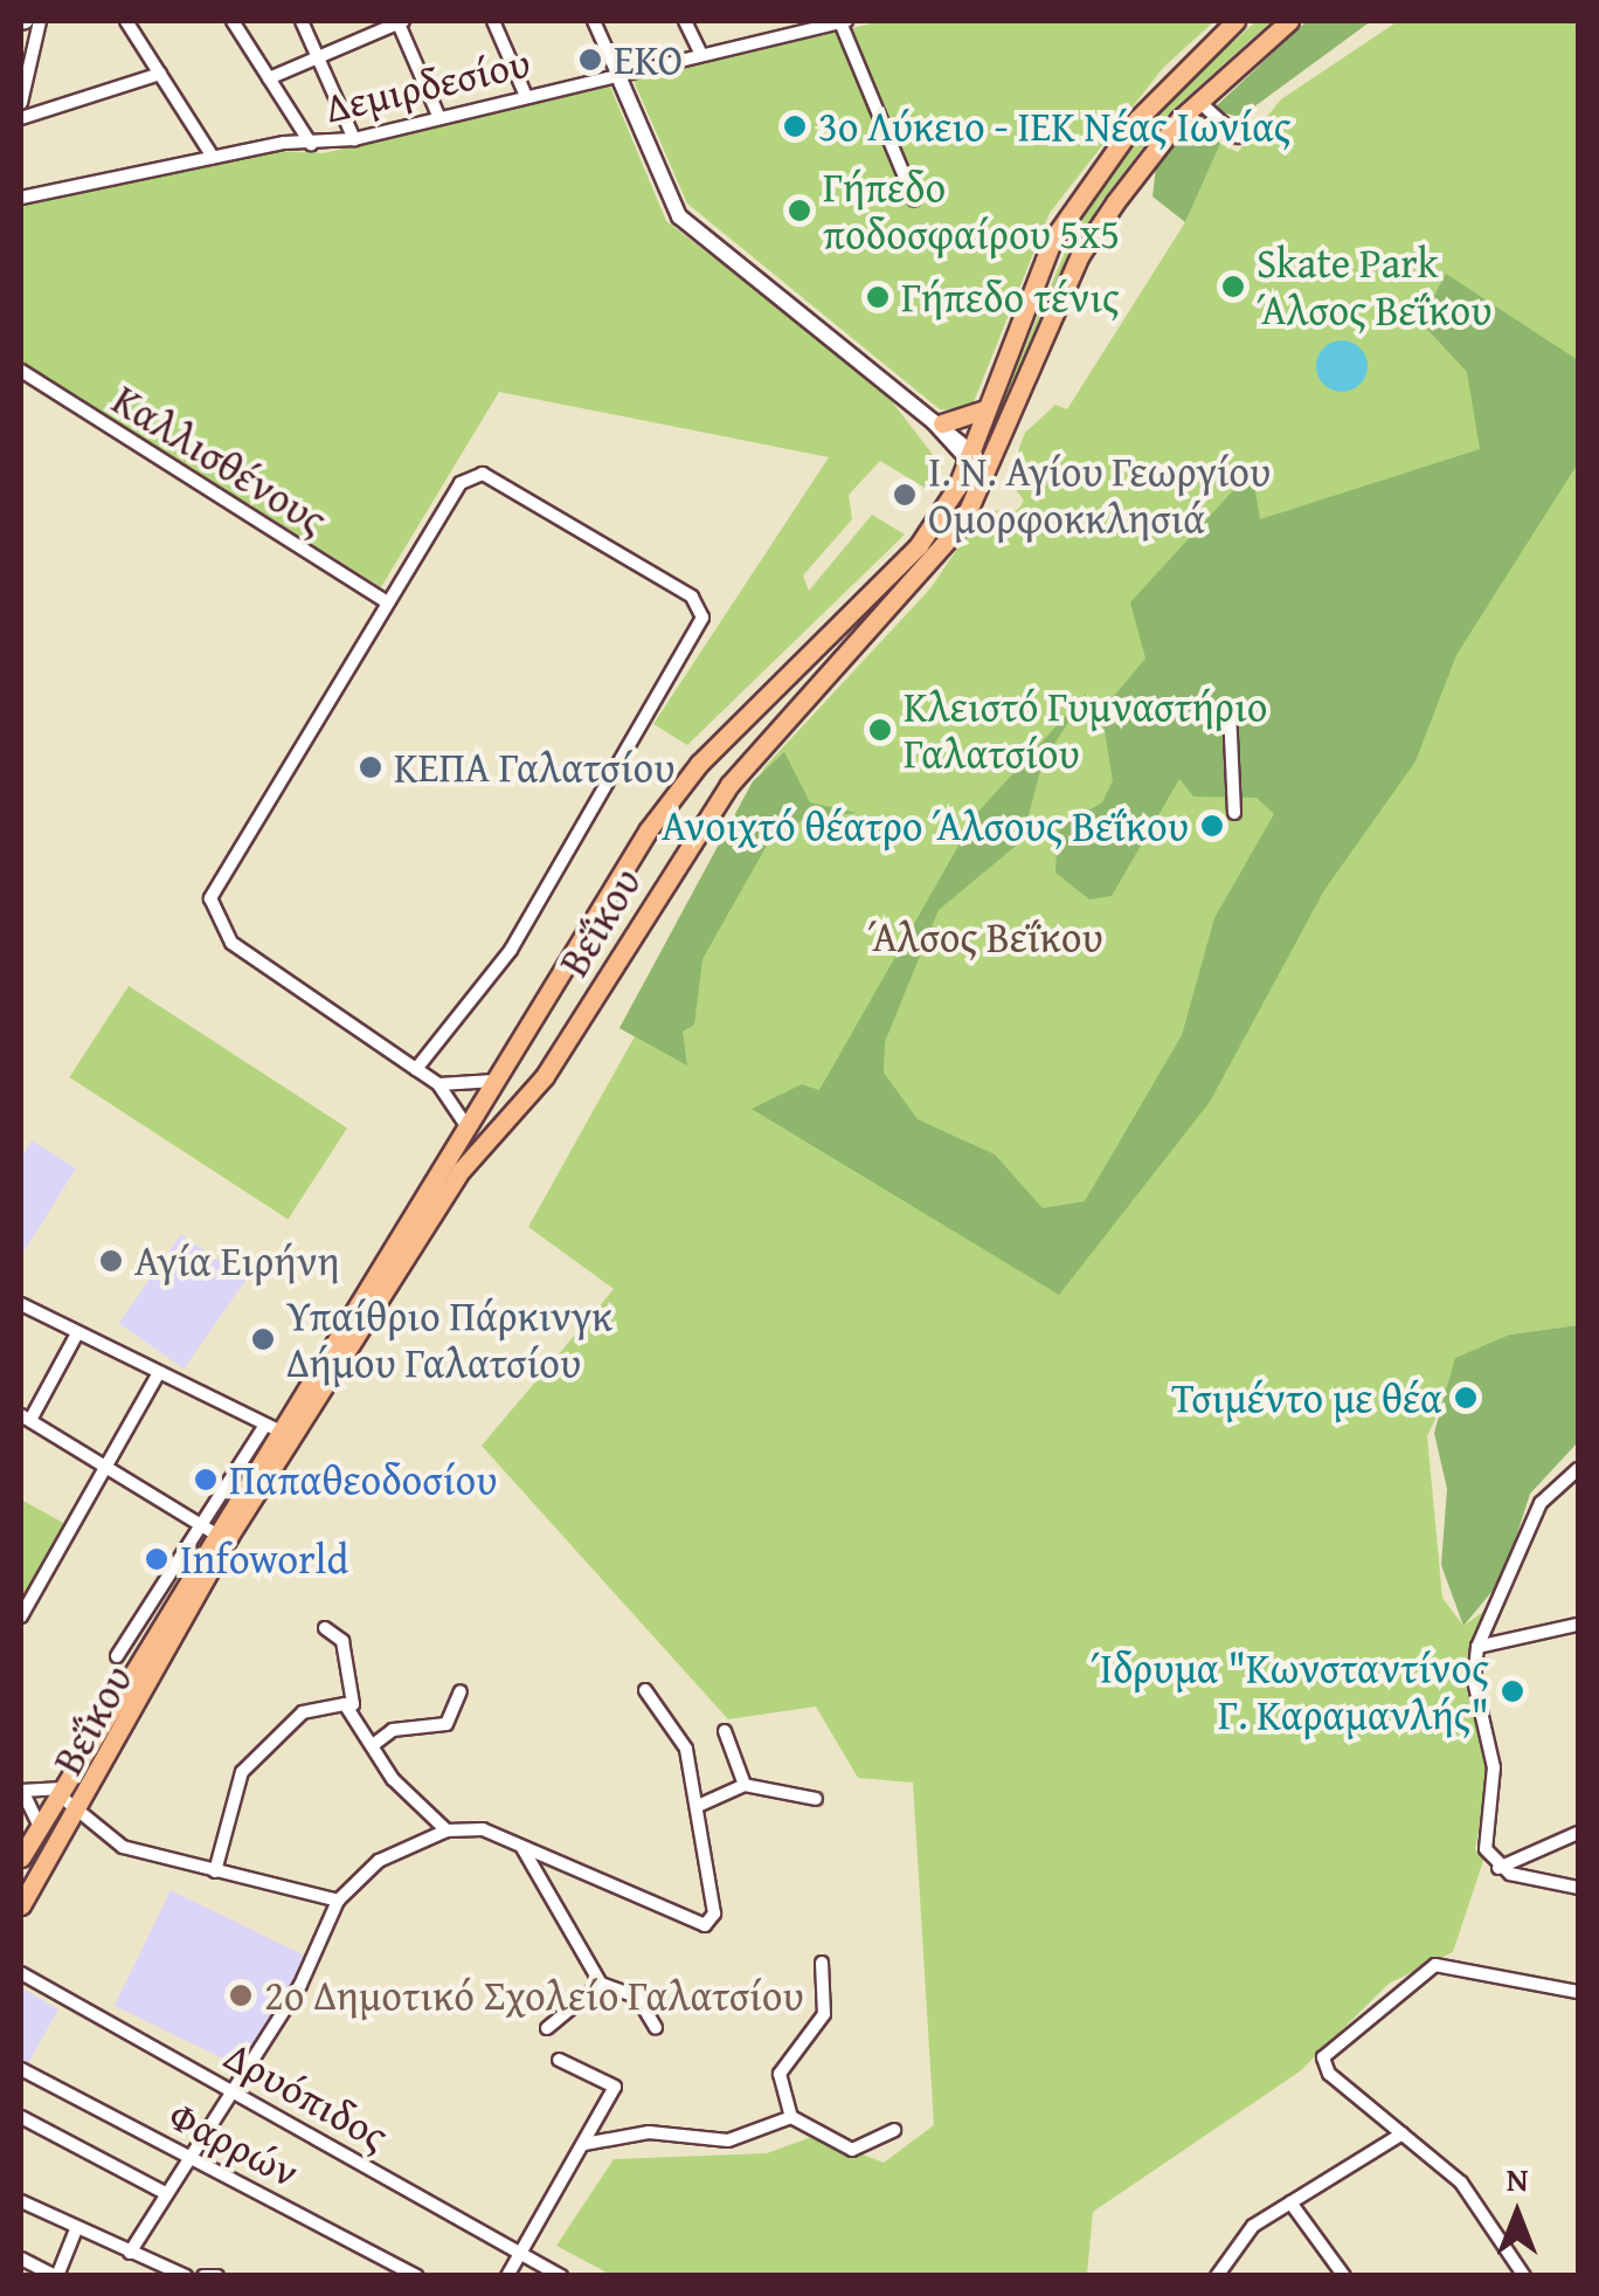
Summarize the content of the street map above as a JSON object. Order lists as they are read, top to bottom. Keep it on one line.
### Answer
{"streets":{"main road":["Βεΐκου"],"street":["Δεμιρδεσίου","Καλλισθένους","Δρυόπιδος","Φαρρών"]},"parks":["Άλσος Βεΐκου"],"places":["ΕΚΟ","3ο Λύκειο - ΙΕΚ Νέας Ιωνίας","Γήπεδο ποδοσφαίρου 5x5","Skate Park Άλσος Βεΐκου","Γήπεδο τένις","Ι. Ν. Αγίου Γεωργίου Ομορφοκκλησιά","Κλειστό Γυμναστήριο Γαλατσίου","ΚΕΠΑ Γαλατσίου","Ανοιχτό θέατρο Άλσους Βεΐκου","Αγία Ειρήνη","Υπαίθριο Πάρκινγκ Δήμου Γαλατσίου","Τσιμέντο με θέα","Παπαθεοδοσίου","Infoworld","Ίδρυμα \"Κωνσταντίνος Γ. Καραμανλής\"","2ο Δημοτικό Σχολείο Γαλατσίου"],"north":"top"}
